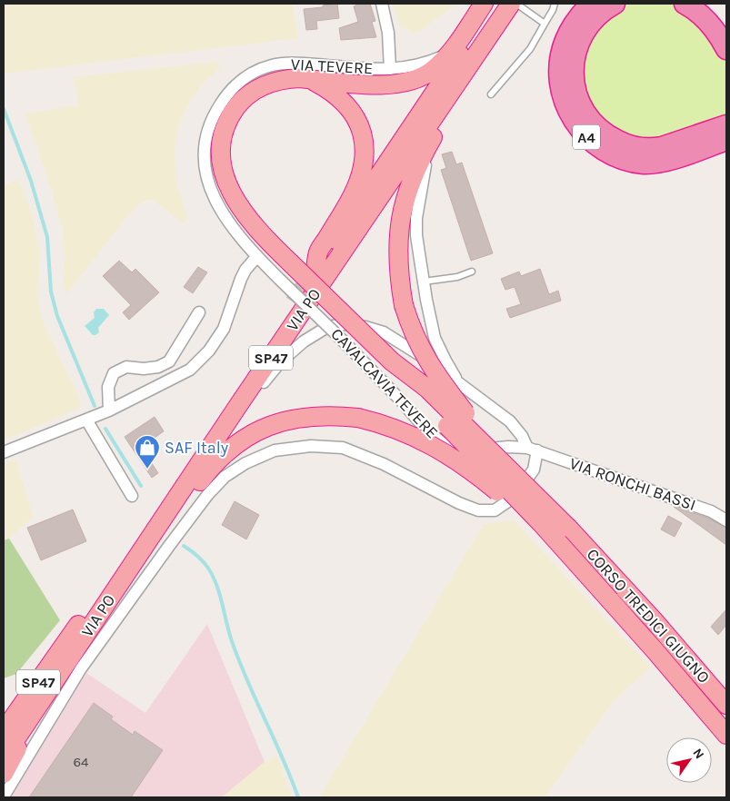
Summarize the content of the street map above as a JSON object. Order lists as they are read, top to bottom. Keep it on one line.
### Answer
{"streets":{"highway":["A4","VIA PO","SP47","CORSO TREDICI GIUGNO"],"street":["VIA TEVERE","CAVALCAVIA TEVERE","VIA RONCHI BASSI"]},"crossings":[["VIA TEVERE","CAVALCAVIA TEVERE"],["VIA PO","SP47"],["VIA PO","CAVALCAVIA TEVERE"],["VIA PO","VIA RONCHI BASSI"],["CAVALCAVIA TEVERE","VIA RONCHI BASSI"]],"places":{"shop":["SAF Italy"]},"house_numbers":["64"],"north":"top right"}
